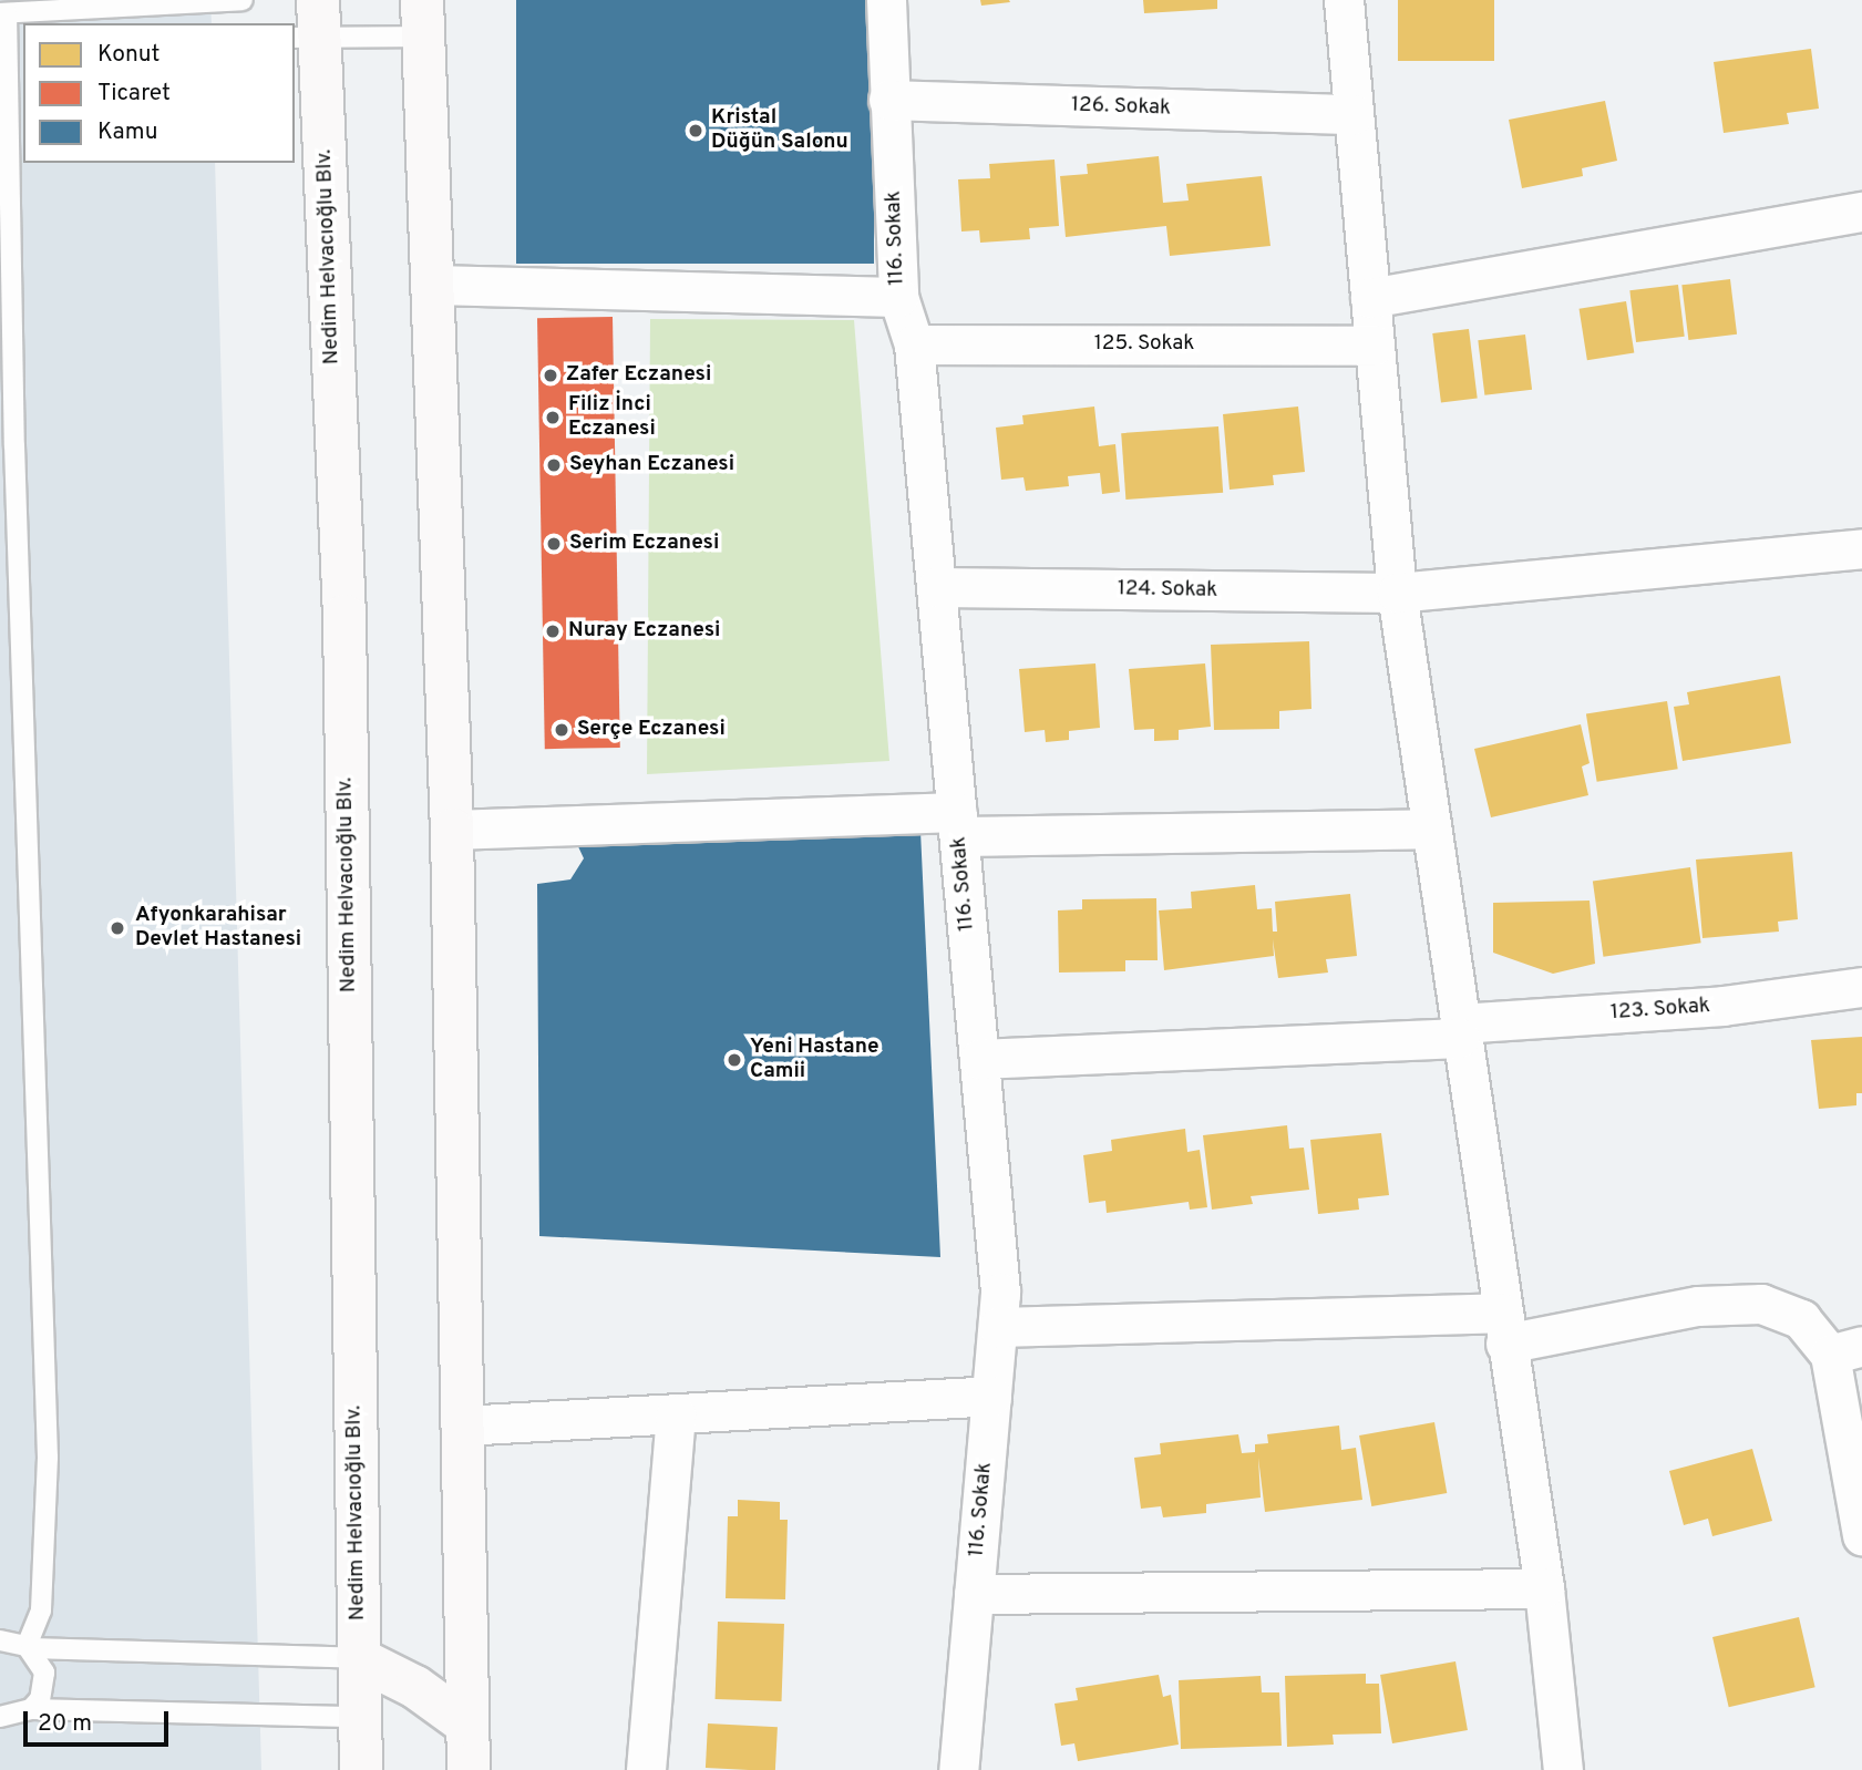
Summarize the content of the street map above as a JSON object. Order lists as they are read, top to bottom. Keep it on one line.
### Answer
{"streets":{"main road":["Nedim Helvacıoğlu Blv."],"street":["126. Sokak","116. Sokak","125. Sokak","124. Sokak","123. Sokak"]},"crossings":[["126. Sokak","116. Sokak"],["116. Sokak","125. Sokak"],["116. Sokak","124. Sokak"],["116. Sokak","123. Sokak"]],"places":["Kristal Düğün Salonu","Zafer Eczanesi","Filiz İnci Eczanesi","Seyhan Eczanesi","Serim Eczanesi","Nuray Eczanesi","Serçe Eczanesi","Afyonkarahisar Devlet Hastanesi","Yeni Hastane Camii"],"legend":["Konut","Ticaret","Kamu"],"scale_bar":"20 m"}
